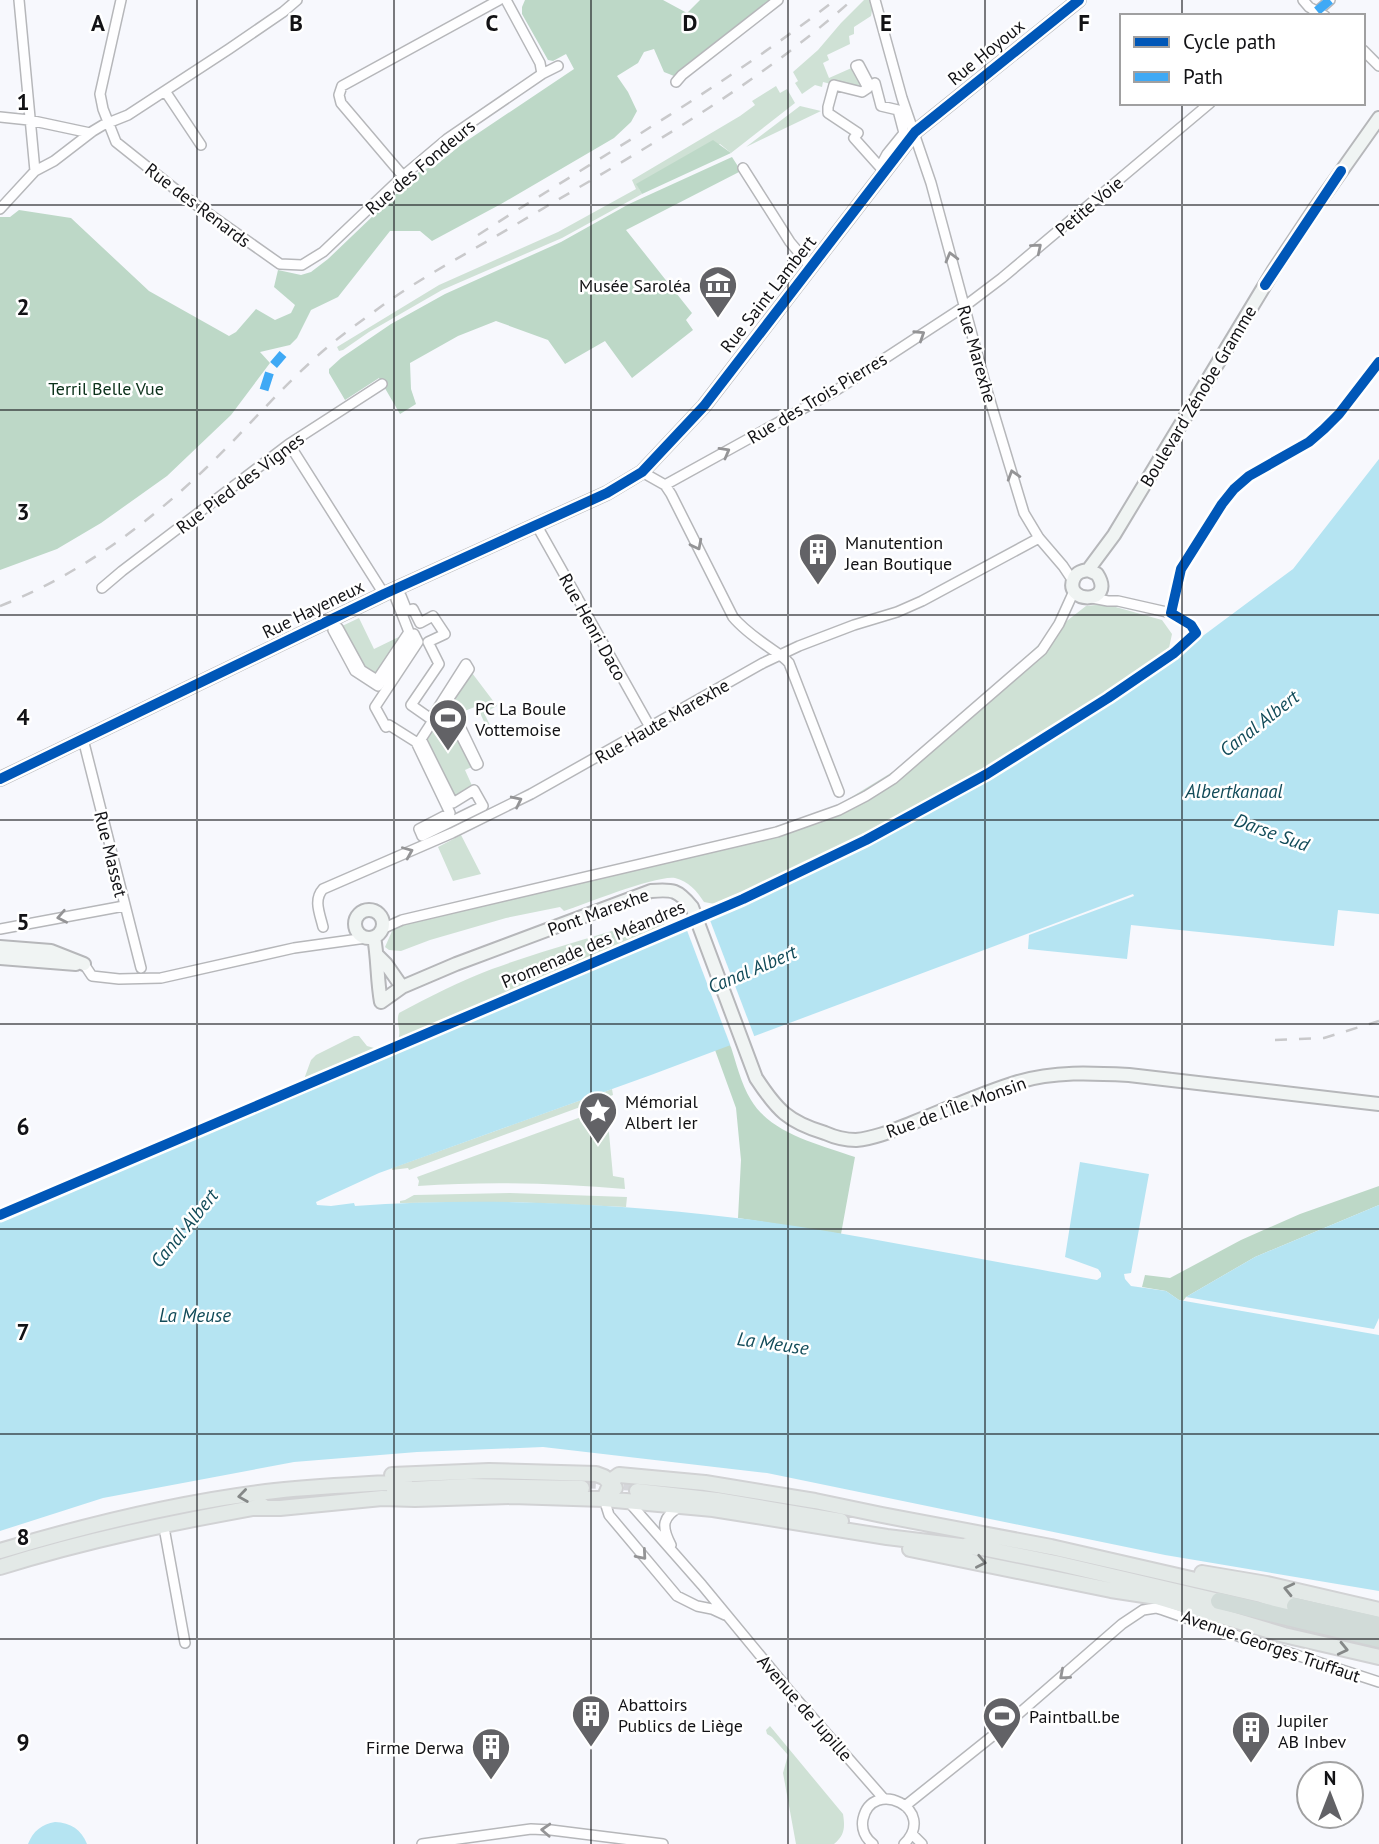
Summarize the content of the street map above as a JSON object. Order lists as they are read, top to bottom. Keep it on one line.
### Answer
{"streets":{"street":["Rue Hoyoux","Rue des Fondeurs","Rue des Renards","Petite Voie","Rue Saint Lambert","Rue Marexhe","Boulevard Zénobe Gramme","Rue des Trois Pierres","Rue Pied des Vignes","Rue Hayeneux","Rue Henri Daco","Rue Haute Marexhe","Rue Masset","Pont Marexhe","Rue de l'Île Monsin","Avenue Georges Truffaut","Avenue de Jupille"],"cycle path":["Promenade des Méandres"]},"crossings":[["Rue Hoyoux","Rue Saint Lambert"],["Rue Hoyoux","Rue Marexhe"],["Rue des Fondeurs","Rue des Renards"],["Petite Voie","Rue Marexhe"],["Petite Voie","Rue des Trois Pierres"],["Rue Saint Lambert","Rue Marexhe"],["Rue Saint Lambert","Rue Hayeneux"],["Rue Marexhe","Boulevard Zénobe Gramme"],["Rue Marexhe","Rue des Trois Pierres"],["Rue Marexhe","Rue Haute Marexhe"],["Rue Hayeneux","Rue Henri Daco"],["Rue Hayeneux","Rue Masset"],["Rue Henri Daco","Rue Haute Marexhe"],["Pont Marexhe","Rue de l'Île Monsin"]],"one_way":["Petite Voie","Rue Marexhe","Rue des Trois Pierres","Avenue Georges Truffaut"],"water":["Canal Albert","Albertkanaal","Darse Sud","La Meuse"],"parks":["Terril Belle Vue"],"places":{"museum":["Musée Saroléa"],"building":["Manutention Jean Boutique","Abattoirs Publics de Liège","Jupiler AB Inbev","Firme Derwa"],"sports":["PC La Boule Vottemoise","Paintball.be"],"place":["Mémorial Albert Ier"]},"legend":["Cycle path","Path"],"north":"top","grid":{"columns":["A","B","C","D","E","F"],"rows":["1","2","3","4","5","6","7","8","9"]}}
